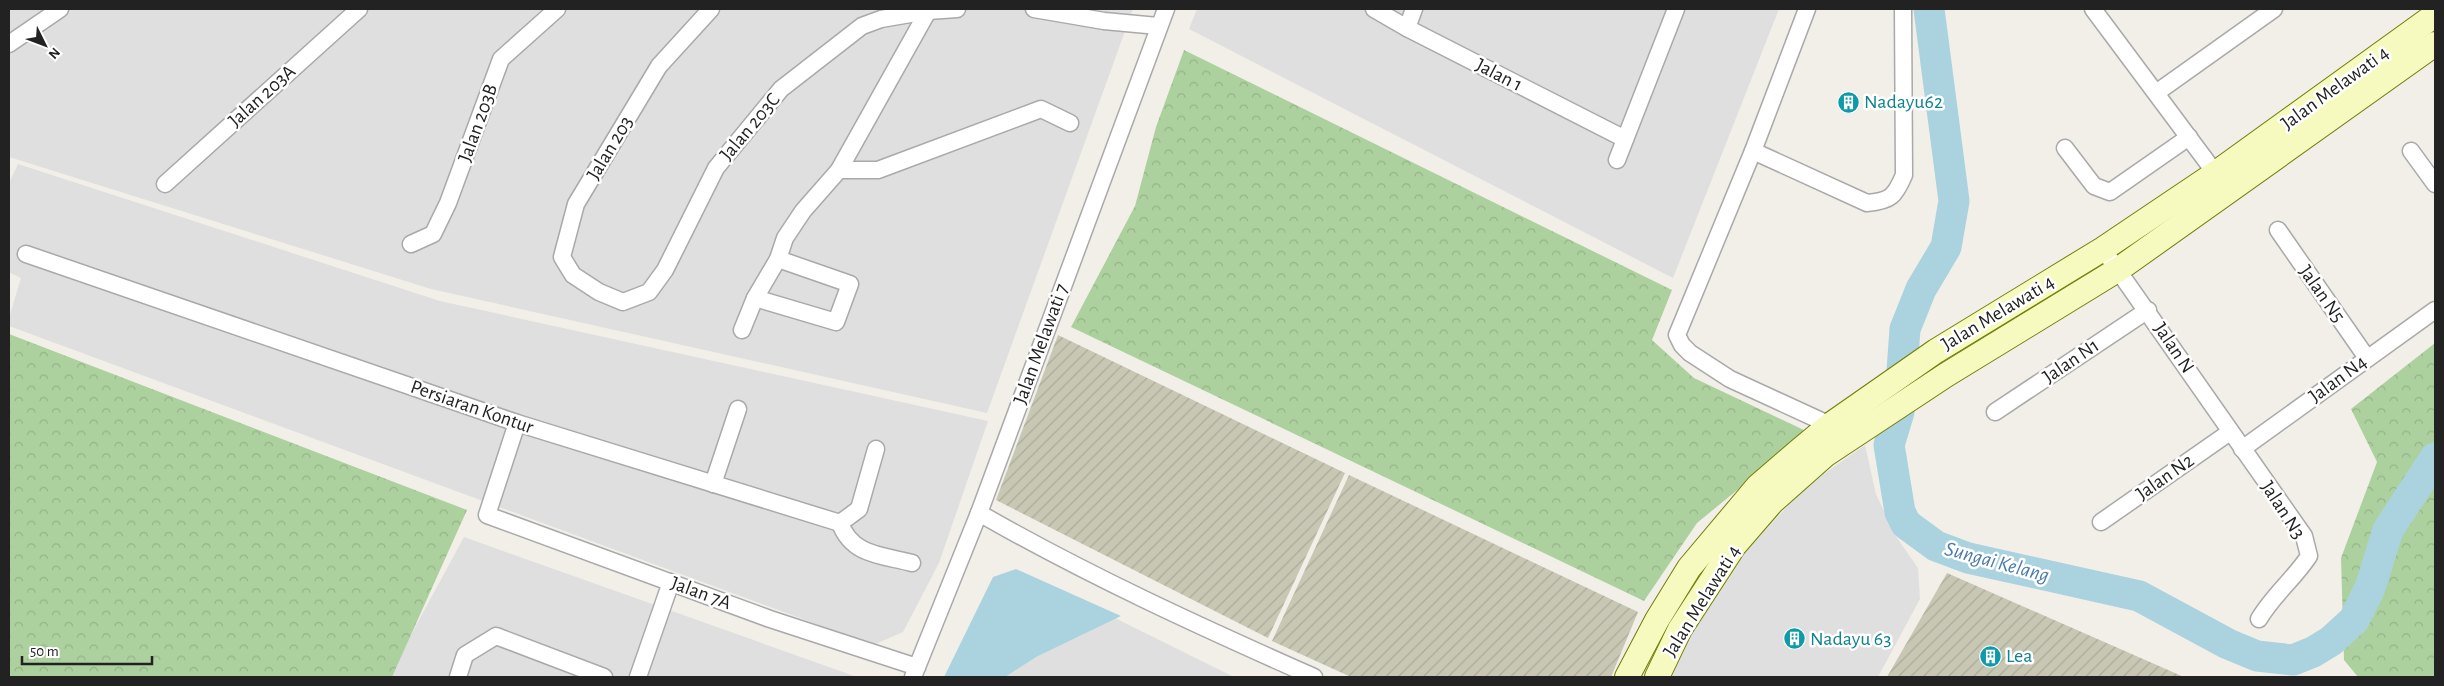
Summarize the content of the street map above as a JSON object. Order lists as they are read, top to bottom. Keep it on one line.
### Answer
{"streets":{"street":["Jalan 1","Jalan Melawati 4","Jalan 203A","Jalan 203B","Jalan 203C","Jalan 203","Jalan N5","Jalan Melawati 7","Jalan N","Jalan N1","Jalan N4","Persiaran Kontur","Jalan N2","Jalan N3","Jalan 7A"]},"crossings":[["Jalan Melawati 4","Jalan N"],["Jalan 203C","Jalan 203"],["Jalan N5","Jalan N4"],["Jalan Melawati 7","Jalan 7A"],["Jalan N","Jalan N1"],["Jalan N","Jalan N4"],["Jalan N","Jalan N2"],["Jalan N","Jalan N3"],["Jalan N4","Jalan N3"],["Persiaran Kontur","Jalan 7A"]],"water":["Sungai Kelang"],"places":{"building":["Nadayu62","Nadayu 63","Lea"]},"scale_bar":"50 m","north":"bottom right"}
